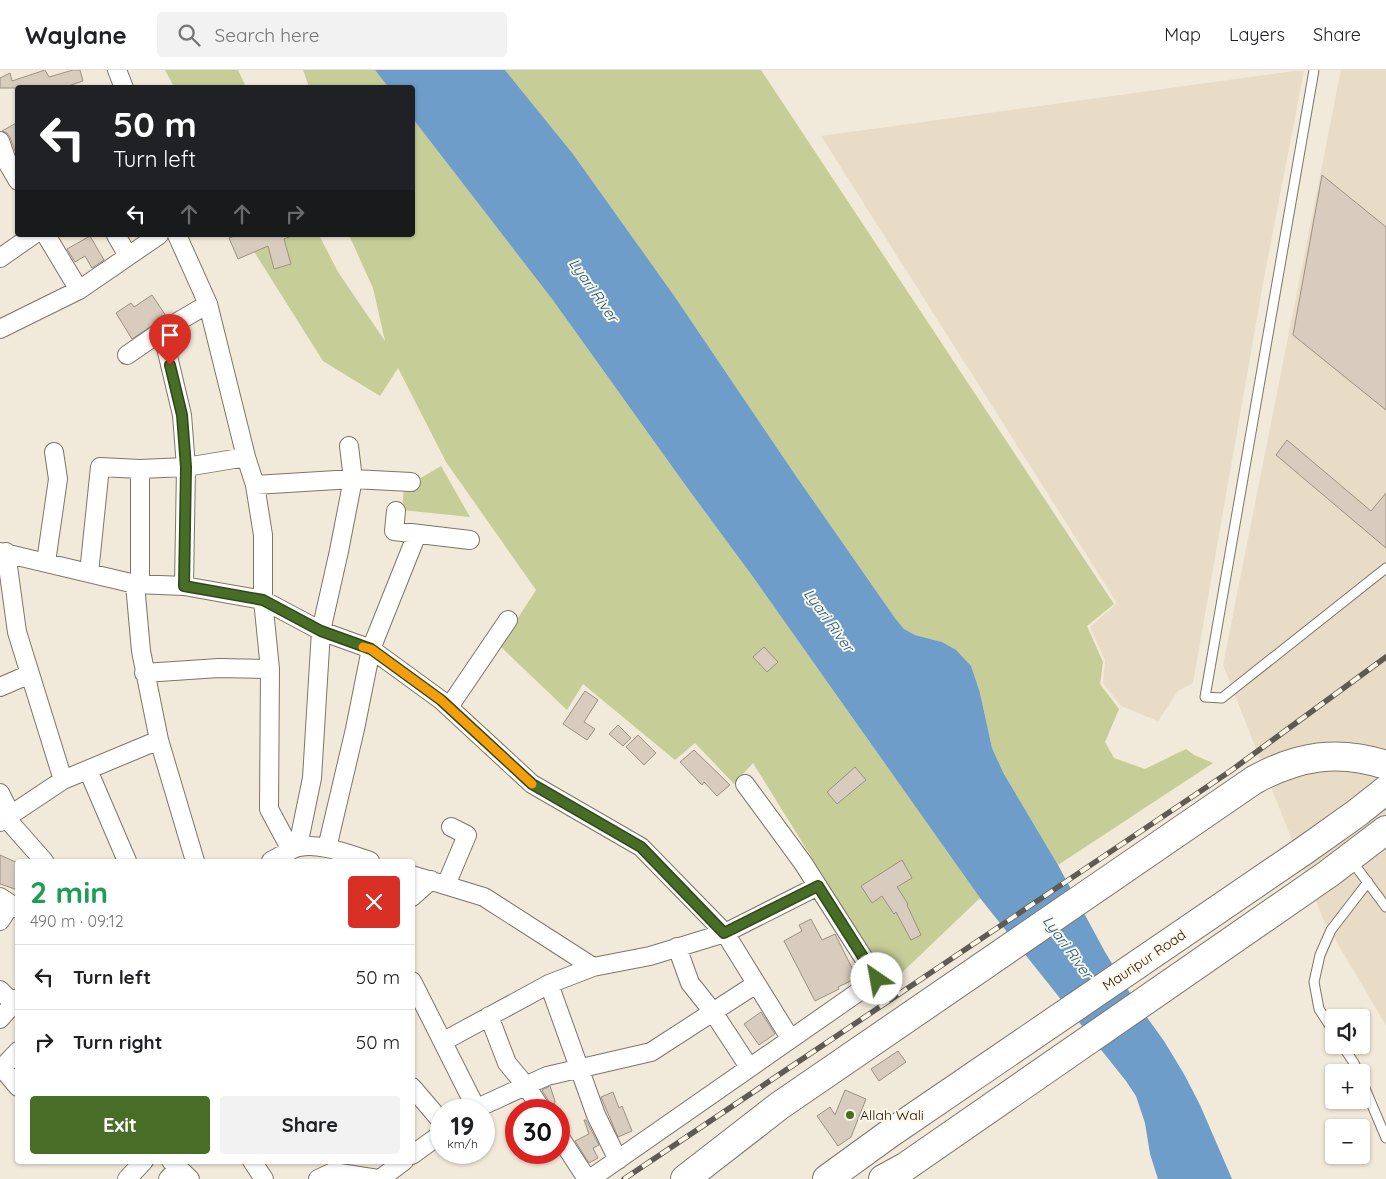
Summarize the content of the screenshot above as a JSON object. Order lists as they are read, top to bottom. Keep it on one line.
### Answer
{"streets":{"highway":["Mauripur Road"]},"water":["Lyari River"],"places":["Allah Wali"],"page":{"header":"Waylane","search":"Search here","nav":["Map","Layers","Share"],"turn":["50 m","Turn left"],"heading":["2 min","490 m · 09:12"],"list":[{"name":"Turn left","value":"50 m"},{"name":"Turn right","value":"50 m"}],"map_buttons":["+","−"],"buttons":["Exit","Share"],"speed":"19 km/h","limit":"30"}}
